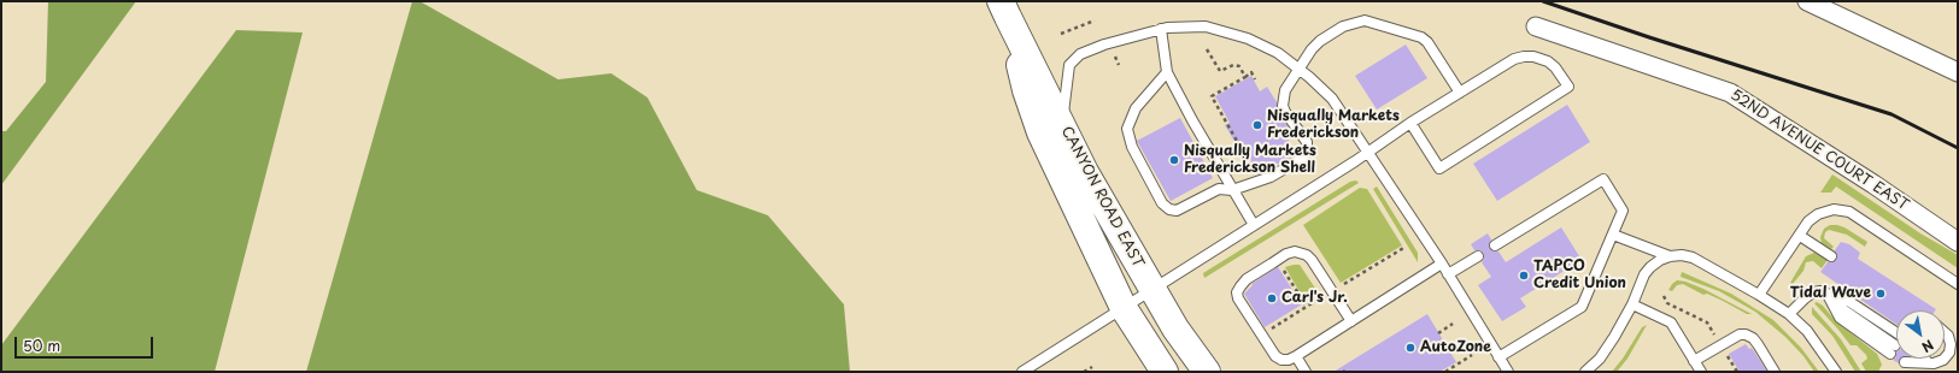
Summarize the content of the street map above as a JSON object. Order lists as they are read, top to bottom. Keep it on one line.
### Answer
{"streets":{"main road":["CANYON ROAD EAST"],"street":["52ND AVENUE COURT EAST"]},"places":["Nisqually Markets Frederickson","Nisqually Markets Frederickson Shell","TAPCO Credit Union","Tidal Wave","Carl's Jr.","AutoZone"],"scale_bar":"50 m","north":"bottom right"}
